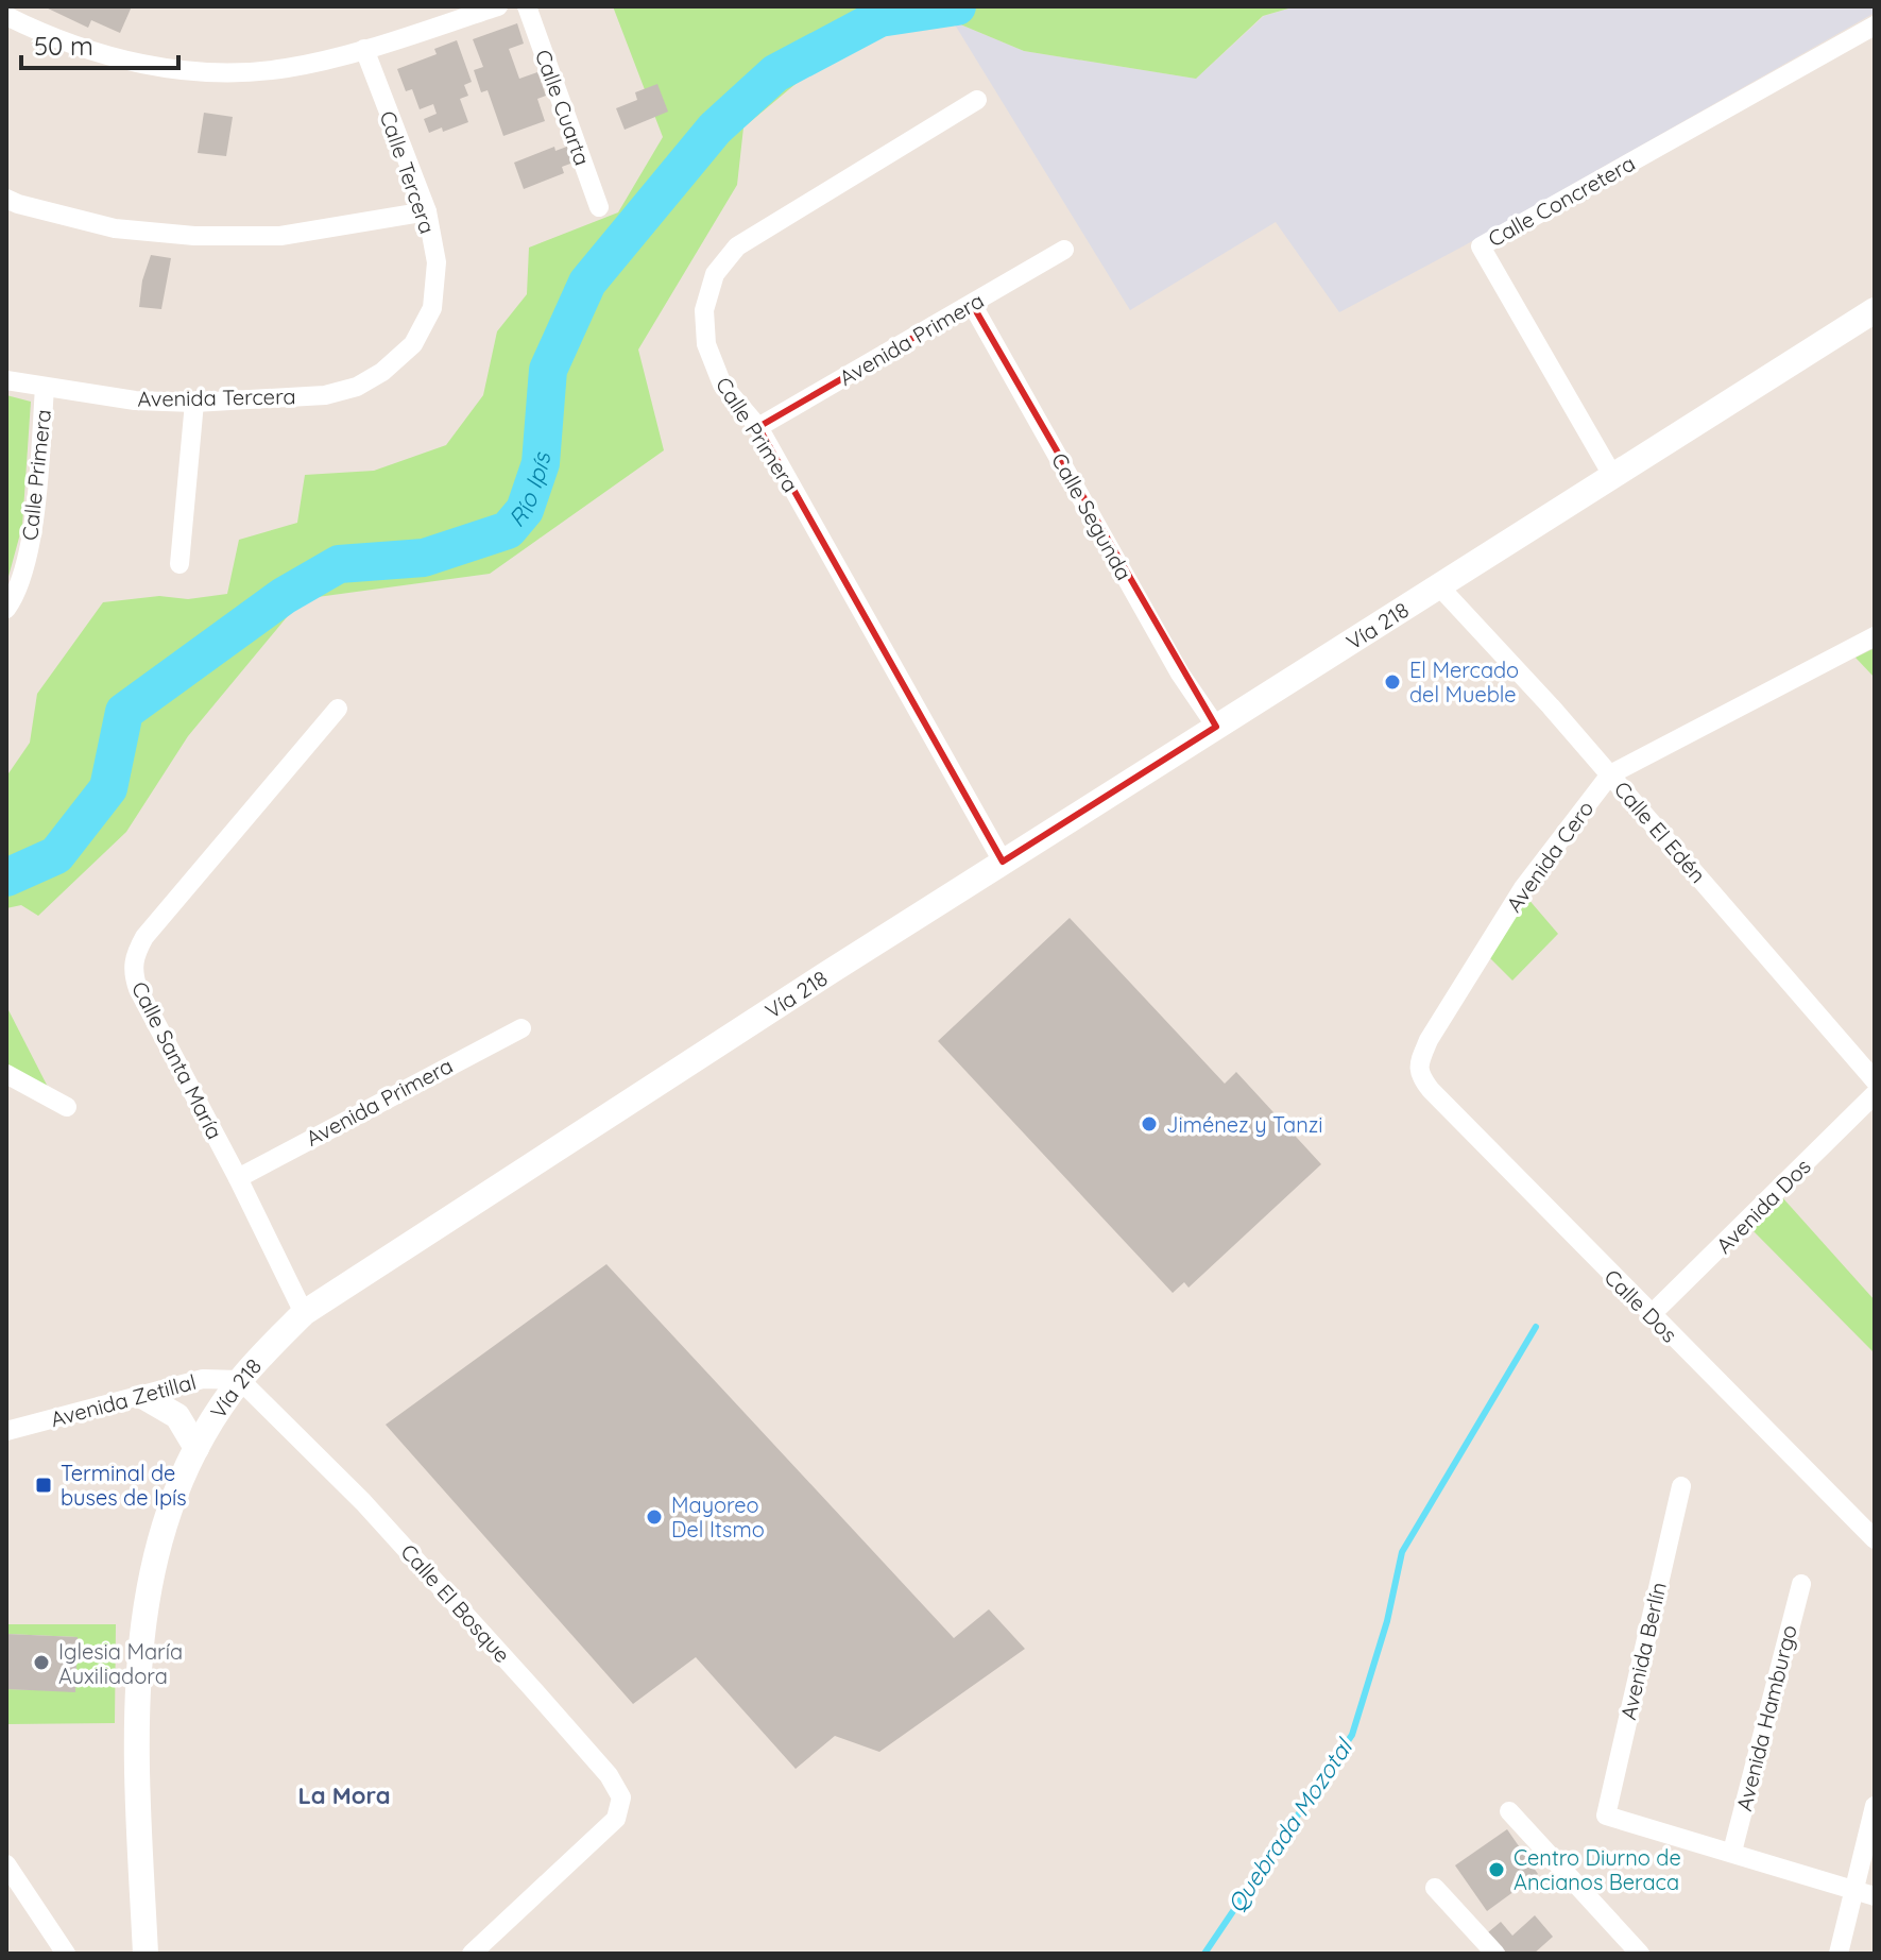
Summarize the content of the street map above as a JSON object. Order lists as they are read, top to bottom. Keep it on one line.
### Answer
{"streets":{"main road":["Vía 218"],"street":["Calle Cuarta","Calle Tercera","Calle Concretera","Avenida Primera","Avenida Tercera","Calle Primera","Calle Segunda","Calle El Edén","Avenida Cero","Calle Santa María","Avenida Dos","Calle Dos","Avenida Zetillal","Calle El Bosque","Avenida Berlín","Avenida Hamburgo"]},"crossings":[["Calle Tercera","Avenida Tercera"],["Calle Concretera","Vía 218"],["Avenida Primera","Calle Primera"],["Avenida Primera","Calle Segunda"],["Avenida Primera","Calle Santa María"],["Avenida Tercera","Calle Primera"],["Calle Primera","Vía 218"],["Calle Segunda","Vía 218"],["Vía 218","Calle El Edén"],["Vía 218","Calle Santa María"],["Vía 218","Avenida Zetillal"],["Vía 218","Calle El Bosque"],["Calle El Edén","Avenida Cero"],["Avenida Cero","Calle Dos"],["Avenida Dos","Calle Dos"],["Avenida Zetillal","Calle El Bosque"],["Avenida Berlín","Avenida Hamburgo"]],"districts":["La Mora"],"water":["Río Ipís","Quebrada Mozotal"],"places":{"other":["El Mercado del Mueble","Jiménez y Tanzi","Mayoreo Del Itsmo","Iglesia María Auxiliadora","Centro Diurno de Ancianos Beraca"],"transit":["Terminal de buses de Ipís"]},"scale_bar":"50 m"}
